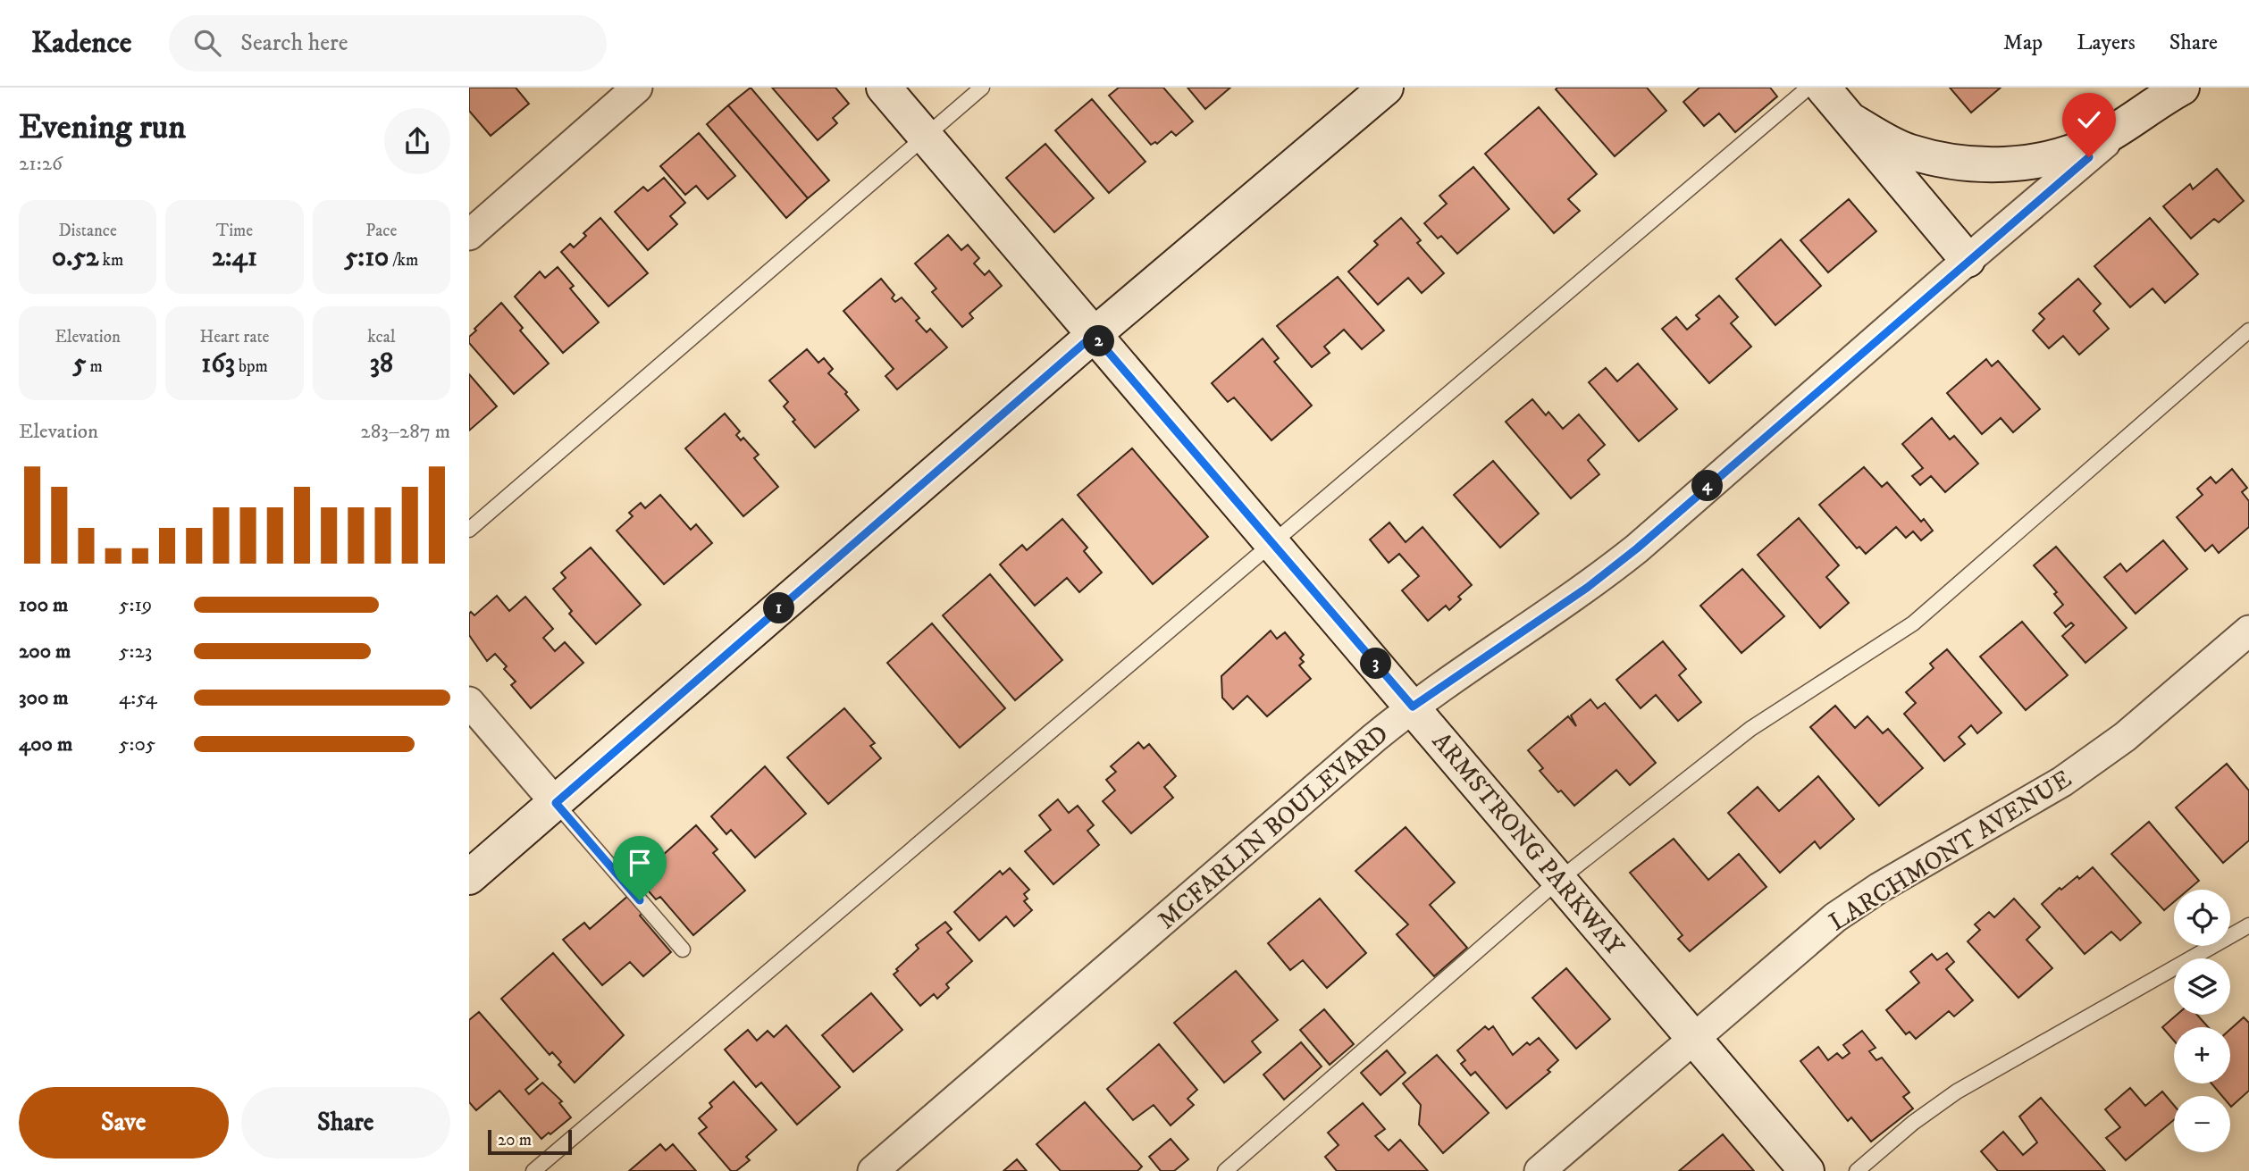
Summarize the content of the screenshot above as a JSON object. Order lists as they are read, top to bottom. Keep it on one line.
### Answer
{"streets":{"street":["MCFARLIN BOULEVARD","ARMSTRONG PARKWAY","LARCHMONT AVENUE"]},"crossings":[["MCFARLIN BOULEVARD","ARMSTRONG PARKWAY"],["ARMSTRONG PARKWAY","LARCHMONT AVENUE"]],"scale_bar":"20 m","page":{"header":"Kadence","search":"Search here","nav":["Map","Layers","Share"],"heading":["Evening run","21:26"],"stats":[["Distance","0.52 km"],["Time","2:41"],["Pace","5:10 /km"],["Elevation","5 m"],["Heart rate","163 bpm"],["kcal","38"]],"pins":["2","4","1","3"],"chart":["Elevation","283–287 m"],"list":[{"name":"100 m","note":"5:19"},{"name":"200 m","note":"5:23"},{"name":"300 m","note":"4:54"},{"name":"400 m","note":"5:05"}],"map_buttons":["+","−"],"buttons":["Save","Share"],"scale":"20 m"}}
